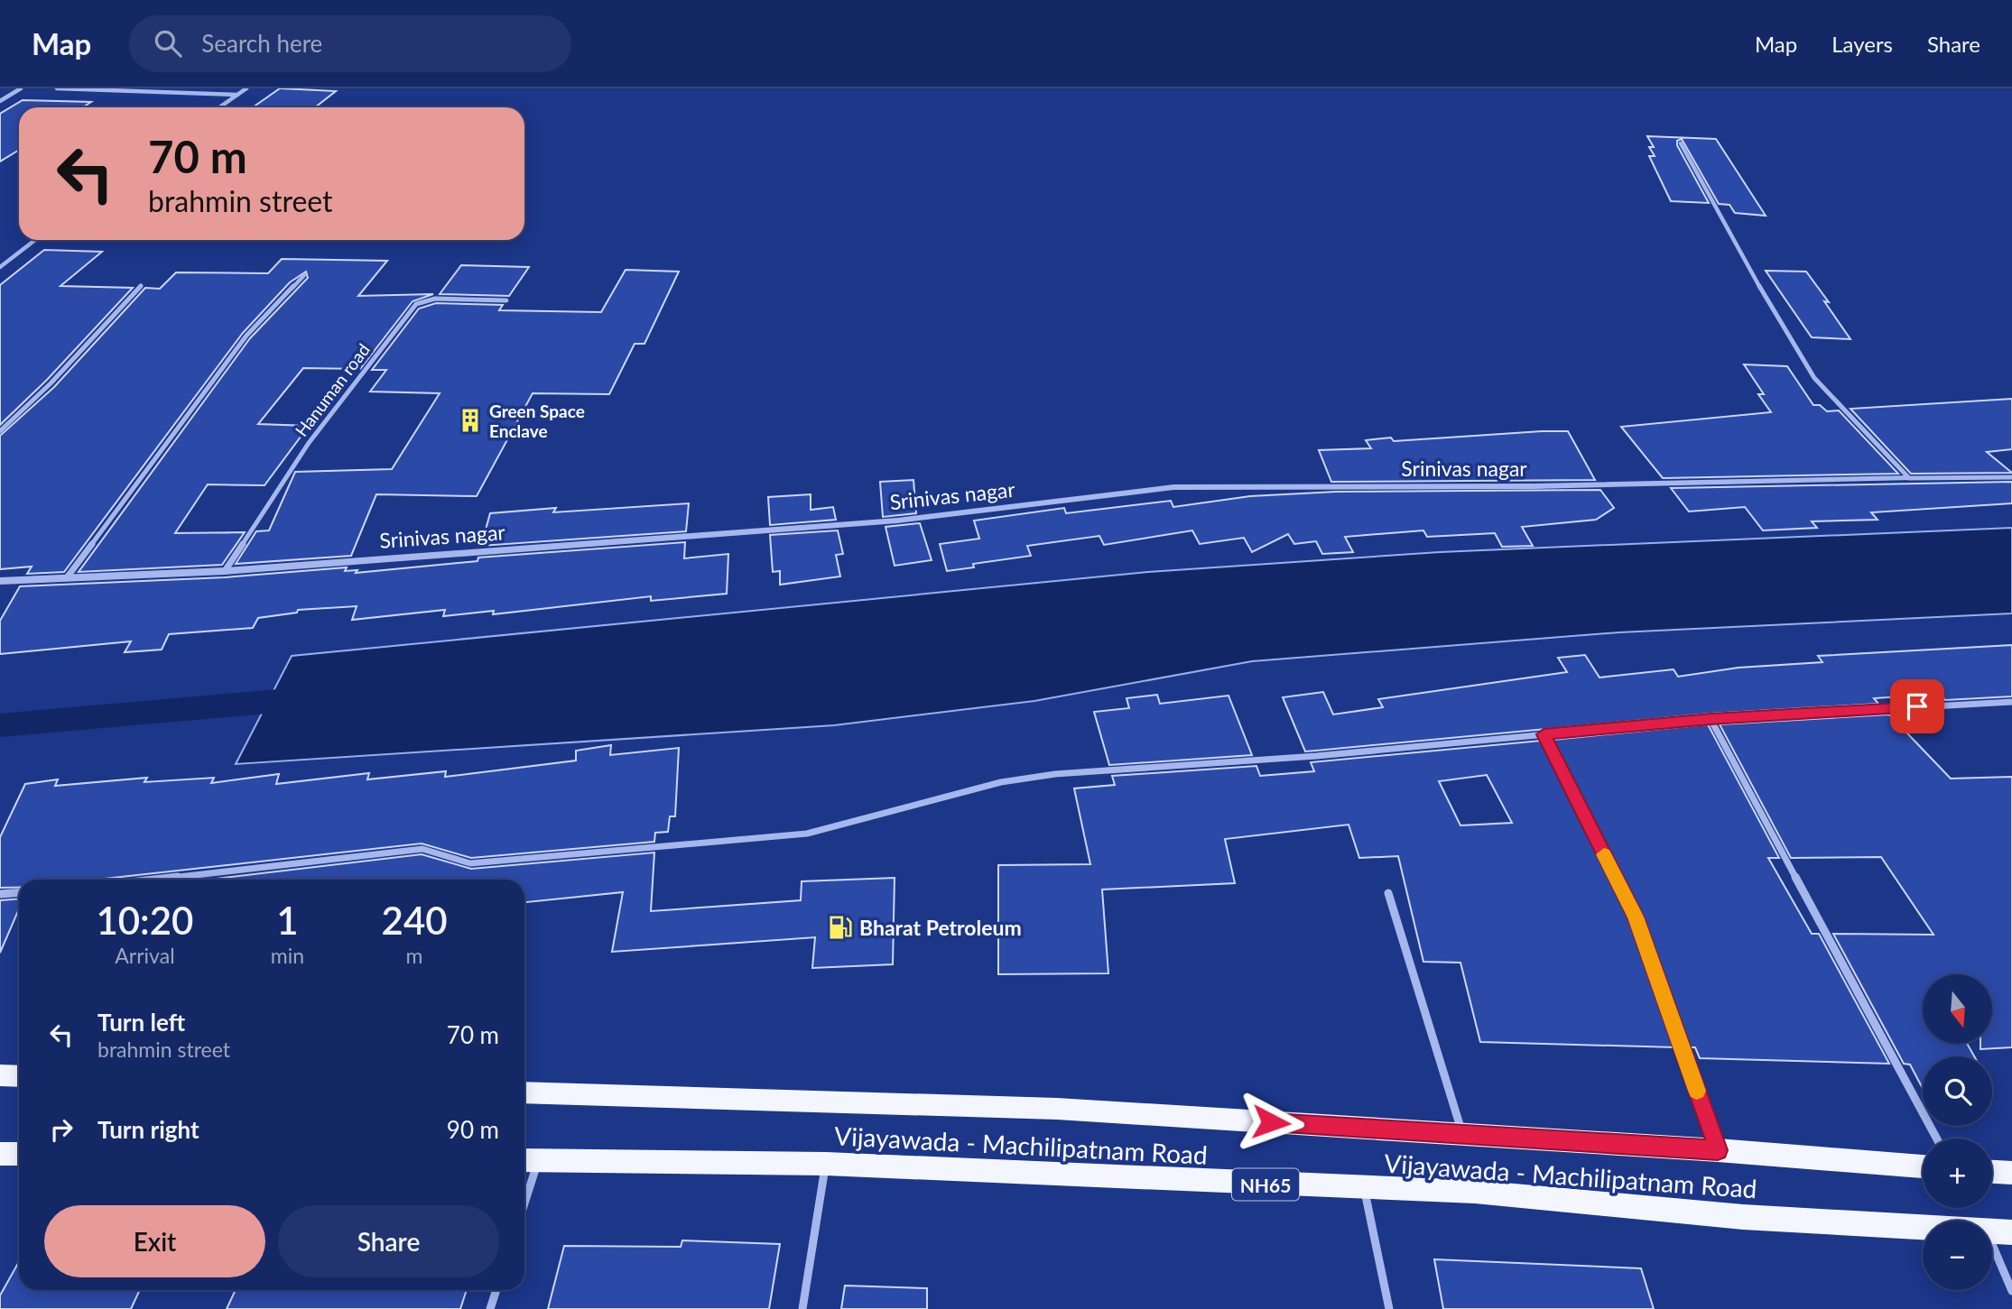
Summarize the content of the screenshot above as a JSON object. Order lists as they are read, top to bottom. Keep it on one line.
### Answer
{"streets":{"highway":["Vijayawada - Machilipatnam Road","NH65"],"street":["Hanuman road","Srinivas nagar"]},"crossings":[["Hanuman road","Srinivas nagar"]],"places":{"building":["Green Space Enclave"],"fuel station":["Bharat Petroleum"]},"north":"bottom","page":{"header":"Map","search":"Search here","nav":["Map","Layers","Share"],"turn":["70 m","brahmin street"],"eta":["10:20","Arrival","1","min","240","m"],"map_buttons":["+","−"],"list":[{"name":"Turn left","note":"brahmin street","value":"70 m"},{"name":"Turn right","value":"90 m"}],"buttons":["Exit","Share"]}}
